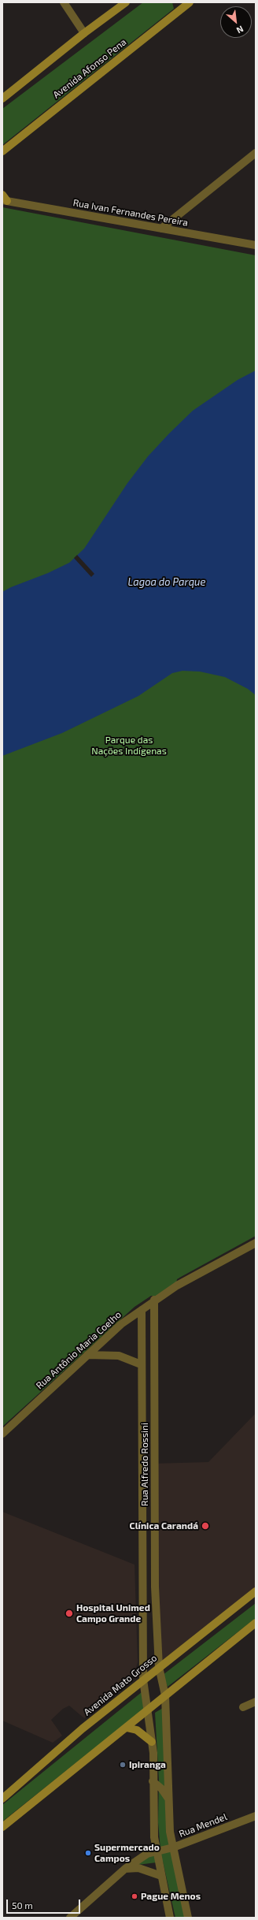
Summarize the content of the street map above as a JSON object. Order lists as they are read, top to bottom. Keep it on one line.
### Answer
{"streets":{"main road":["Avenida Afonso Pena","Avenida Mato Grosso"],"street":["Rua Ivan Fernandes Pereira","Rua Antônio Maria Coelho","Rua Alfredo Rossini","Rua Mendel"]},"crossings":[["Rua Antônio Maria Coelho","Rua Alfredo Rossini"],["Rua Alfredo Rossini","Avenida Mato Grosso"],["Rua Alfredo Rossini","Rua Mendel"]],"water":["Lagoa do Parque"],"parks":["Parque das Nações Indígenas"],"places":["Clínica Carandá","Hospital Unimed Campo Grande","Ipiranga","Supermercado Campos","Pague Menos"],"scale_bar":"50 m","north":"bottom right"}
